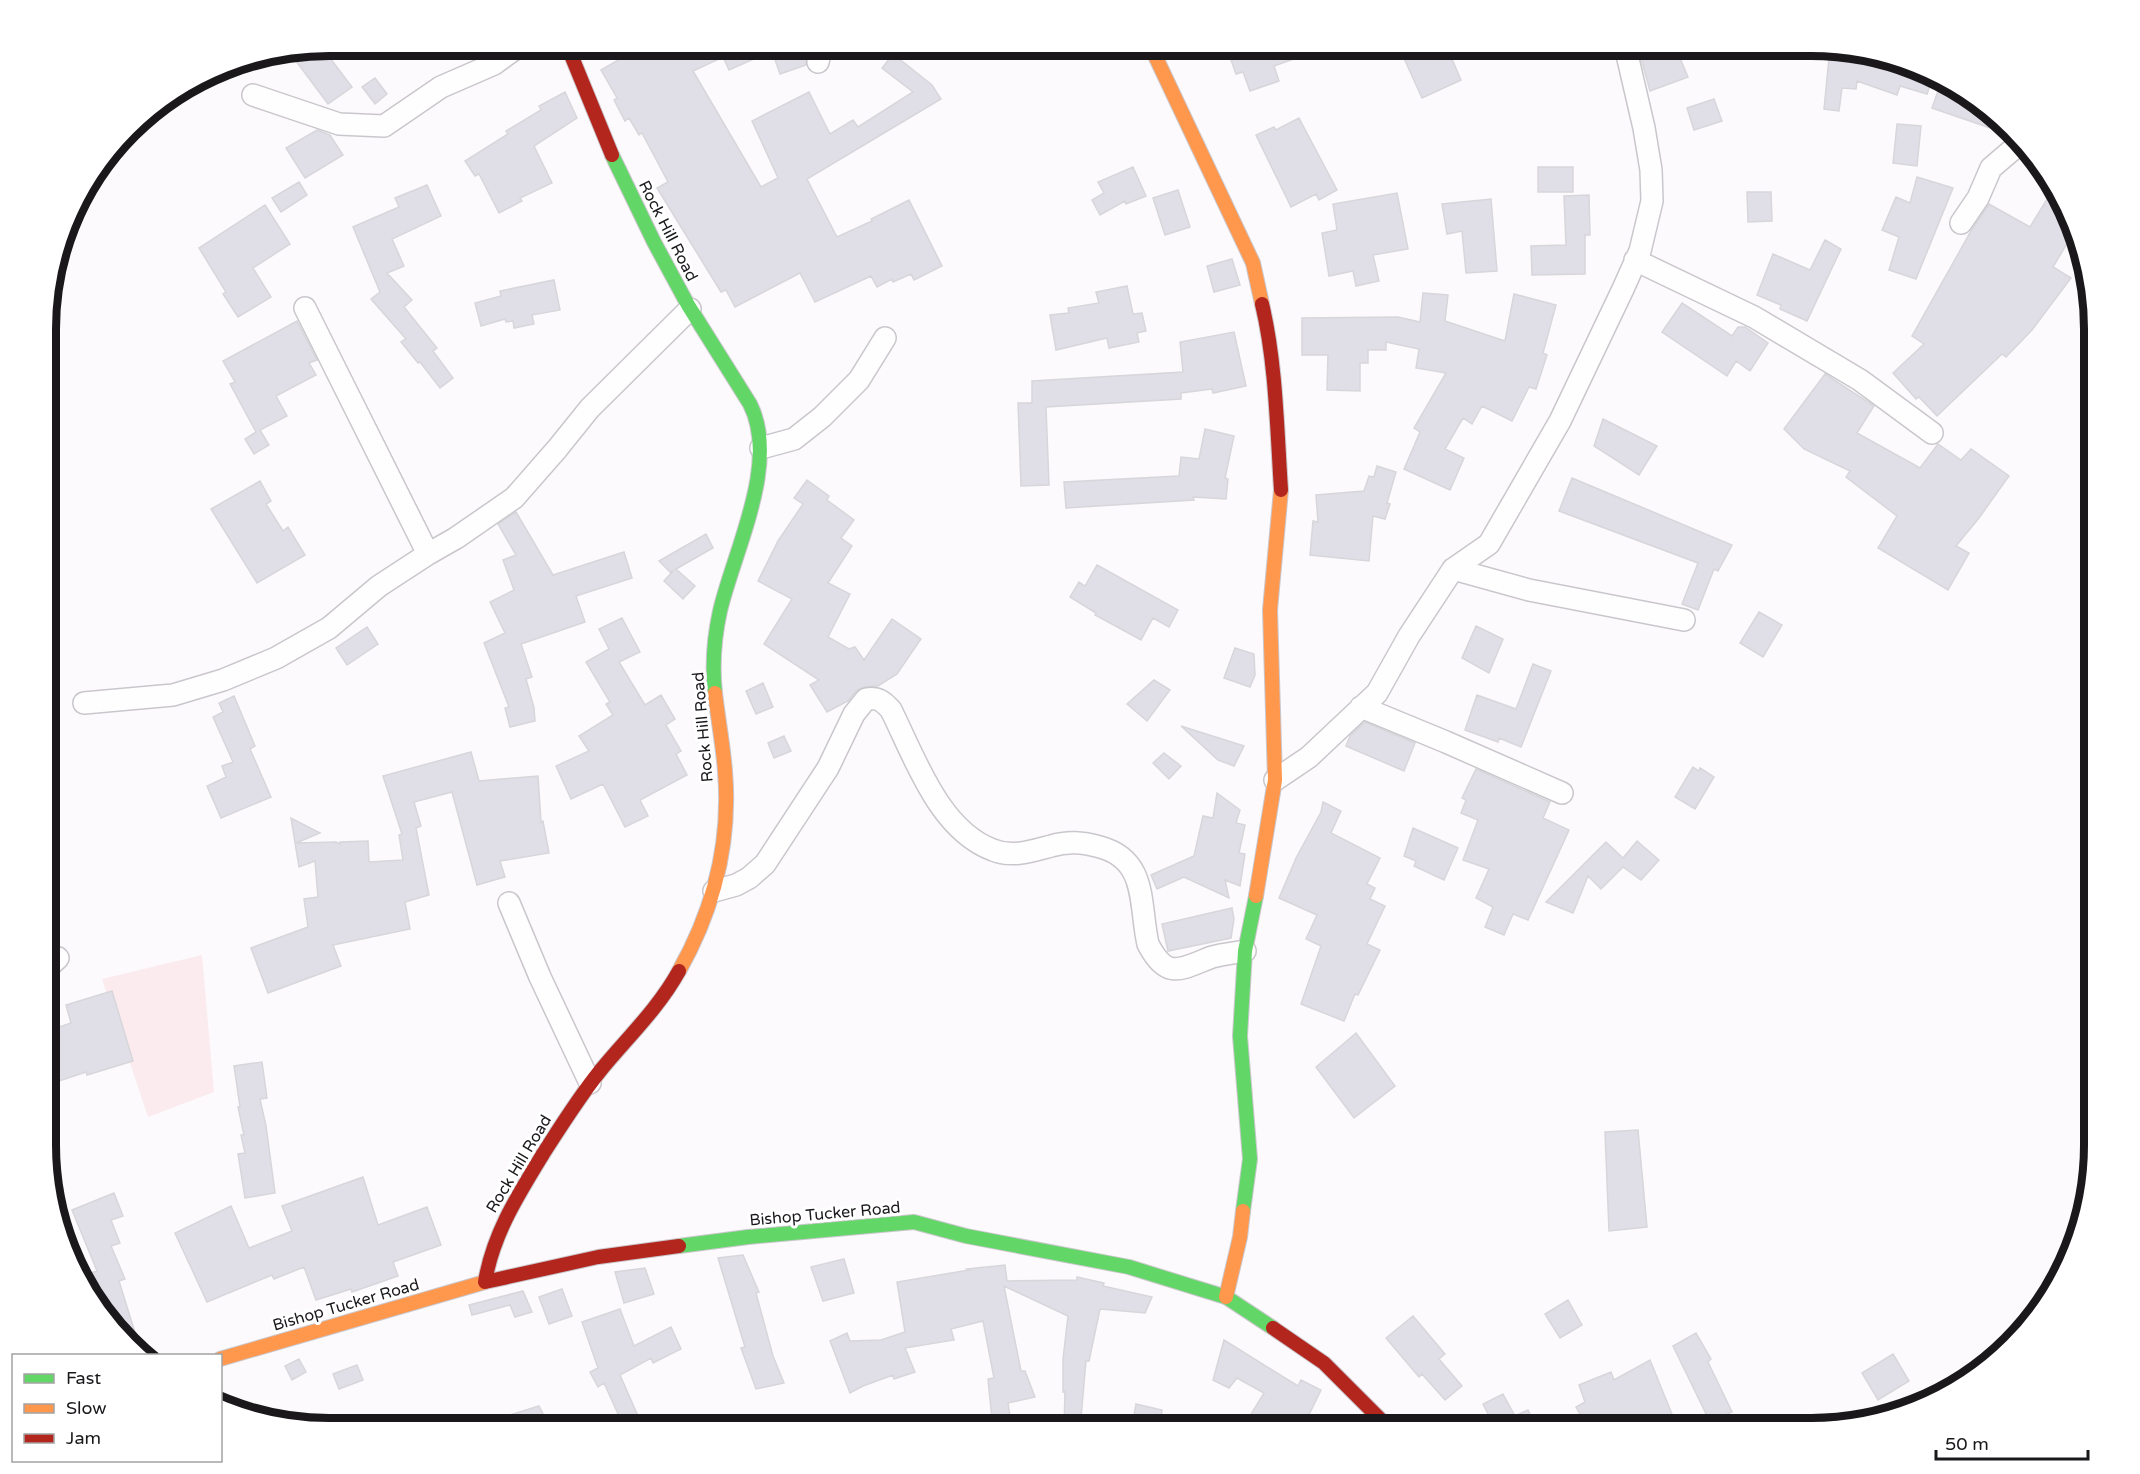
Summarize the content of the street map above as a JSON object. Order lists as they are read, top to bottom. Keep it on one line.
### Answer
{"streets":{"street":["Rock Hill Road","Bishop Tucker Road"]},"crossings":[["Rock Hill Road","Bishop Tucker Road"]],"legend":["Fast","Slow","Jam"],"scale_bar":"50 m"}
